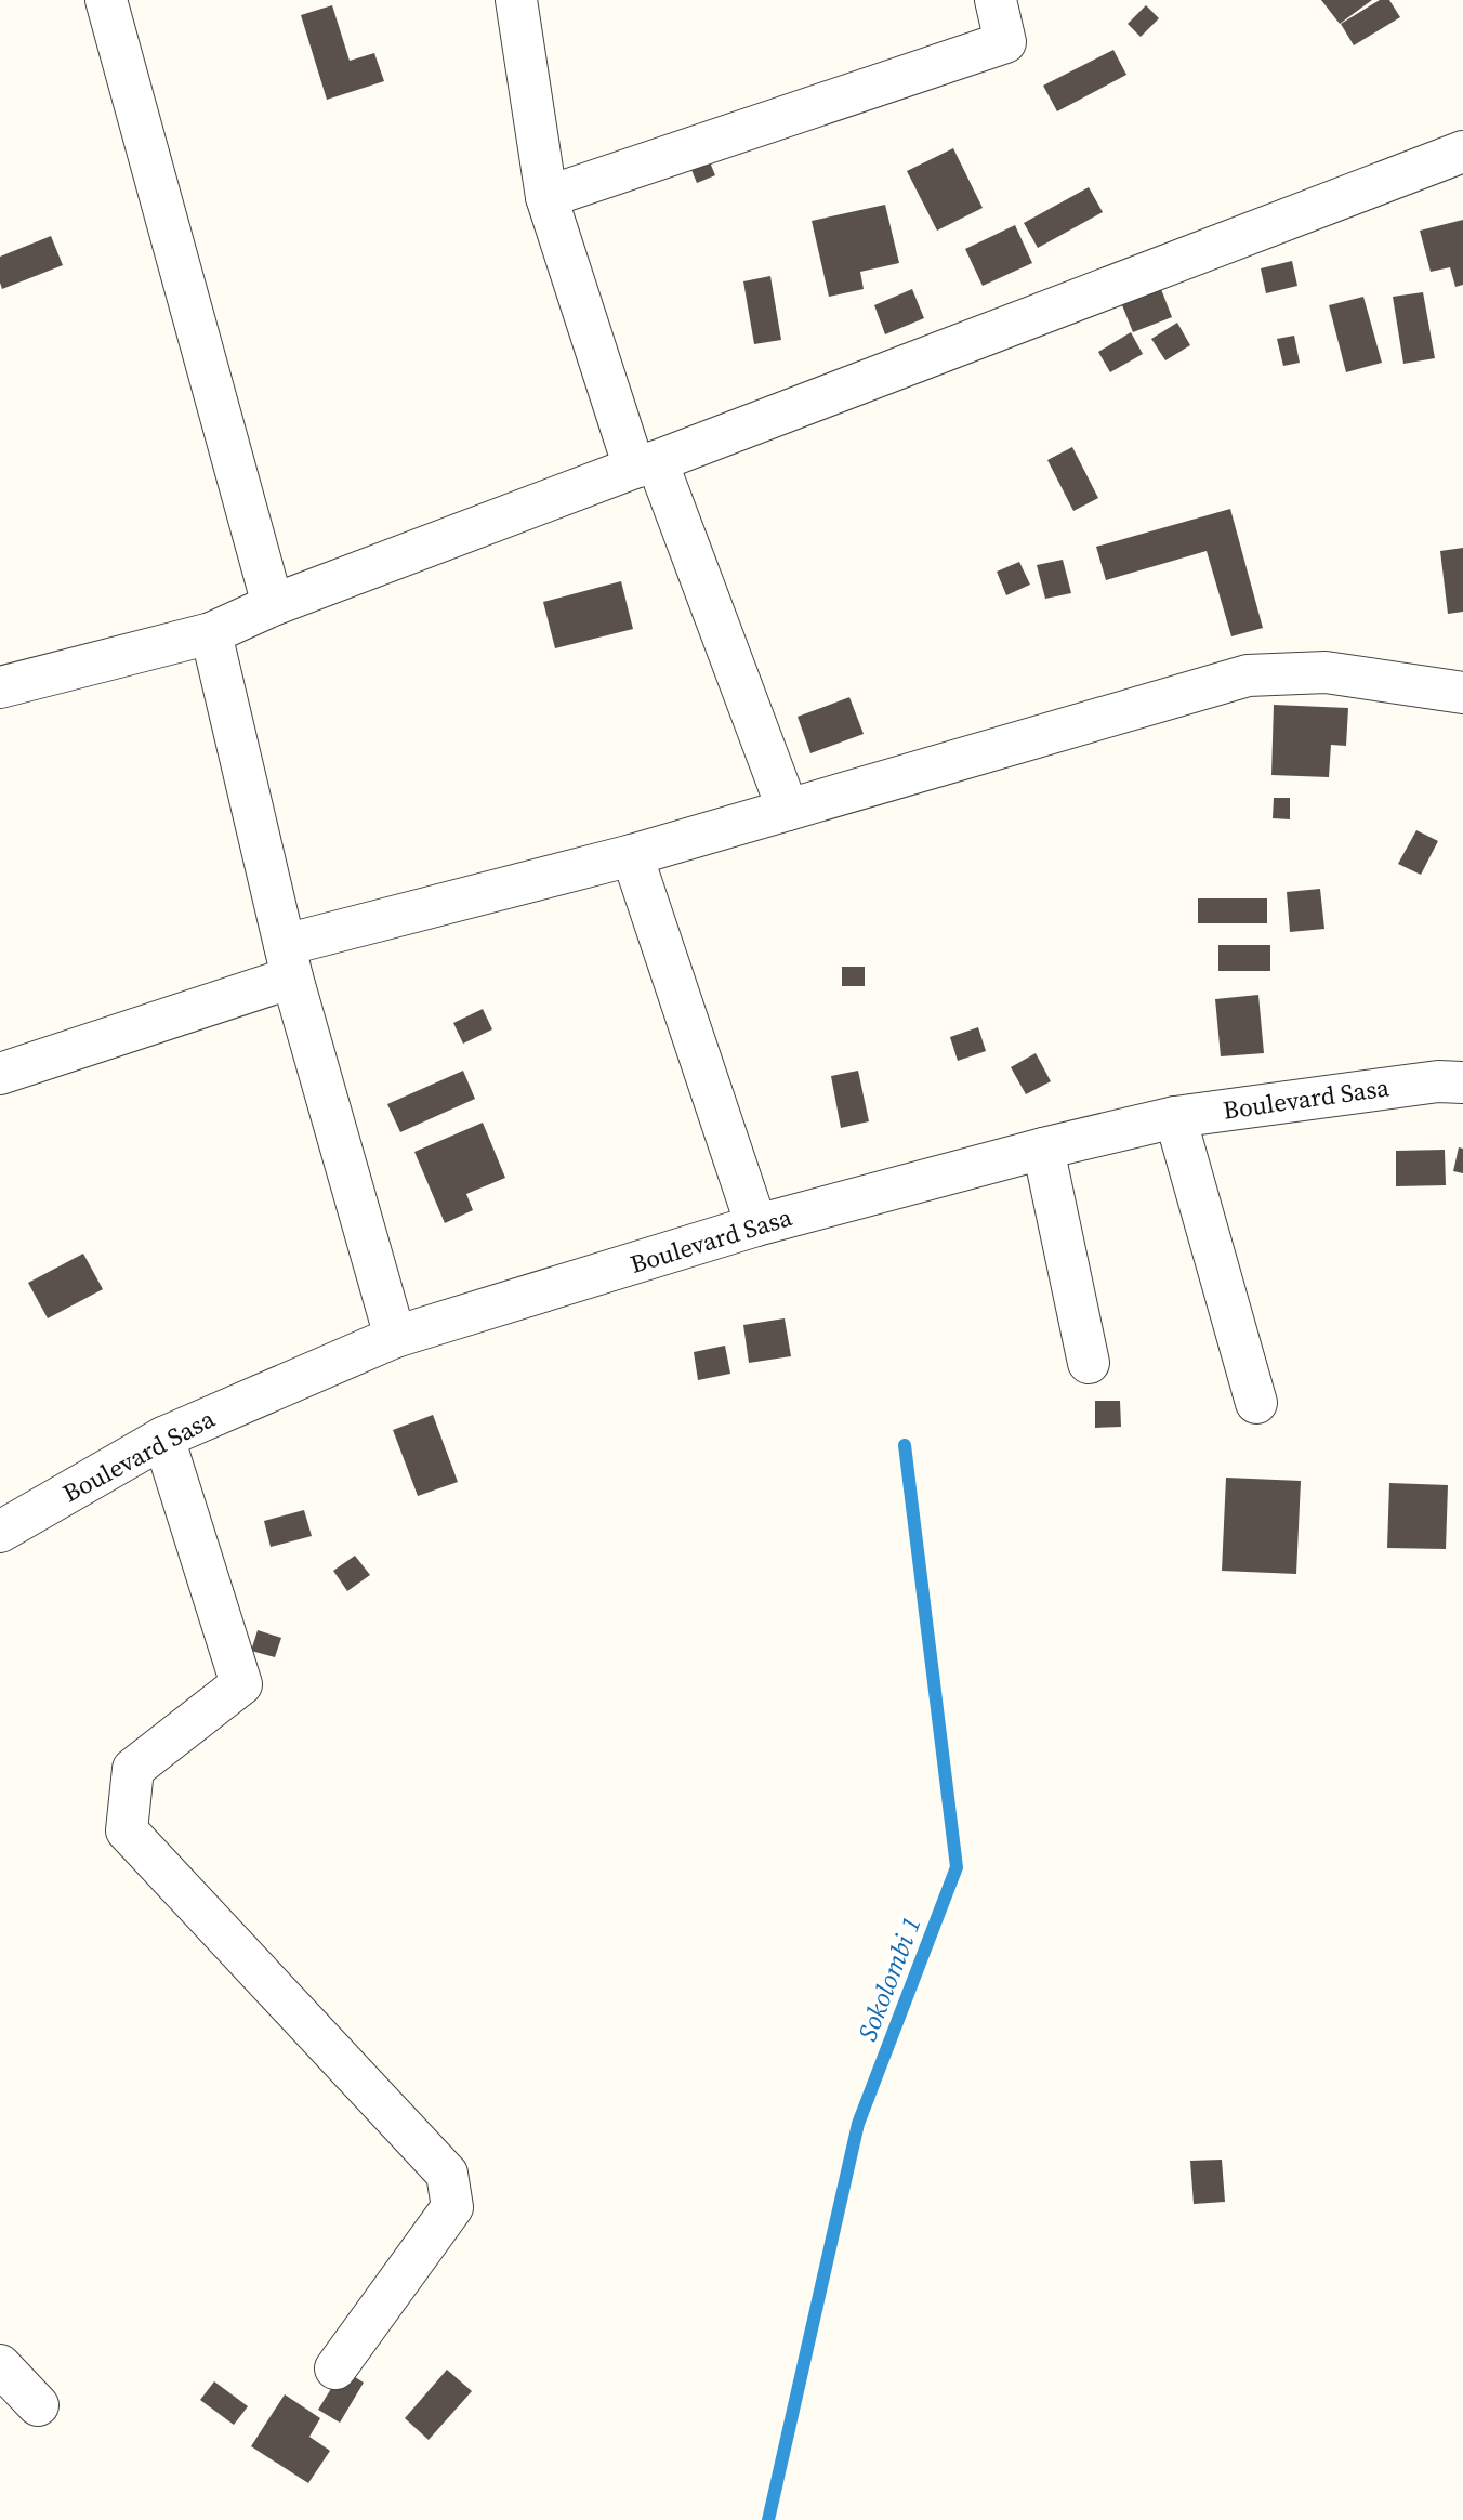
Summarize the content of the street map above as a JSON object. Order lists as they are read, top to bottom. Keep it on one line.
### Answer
{"streets":{"street":["Boulevard Sasa"]},"water":["Sokolombi 1"]}
